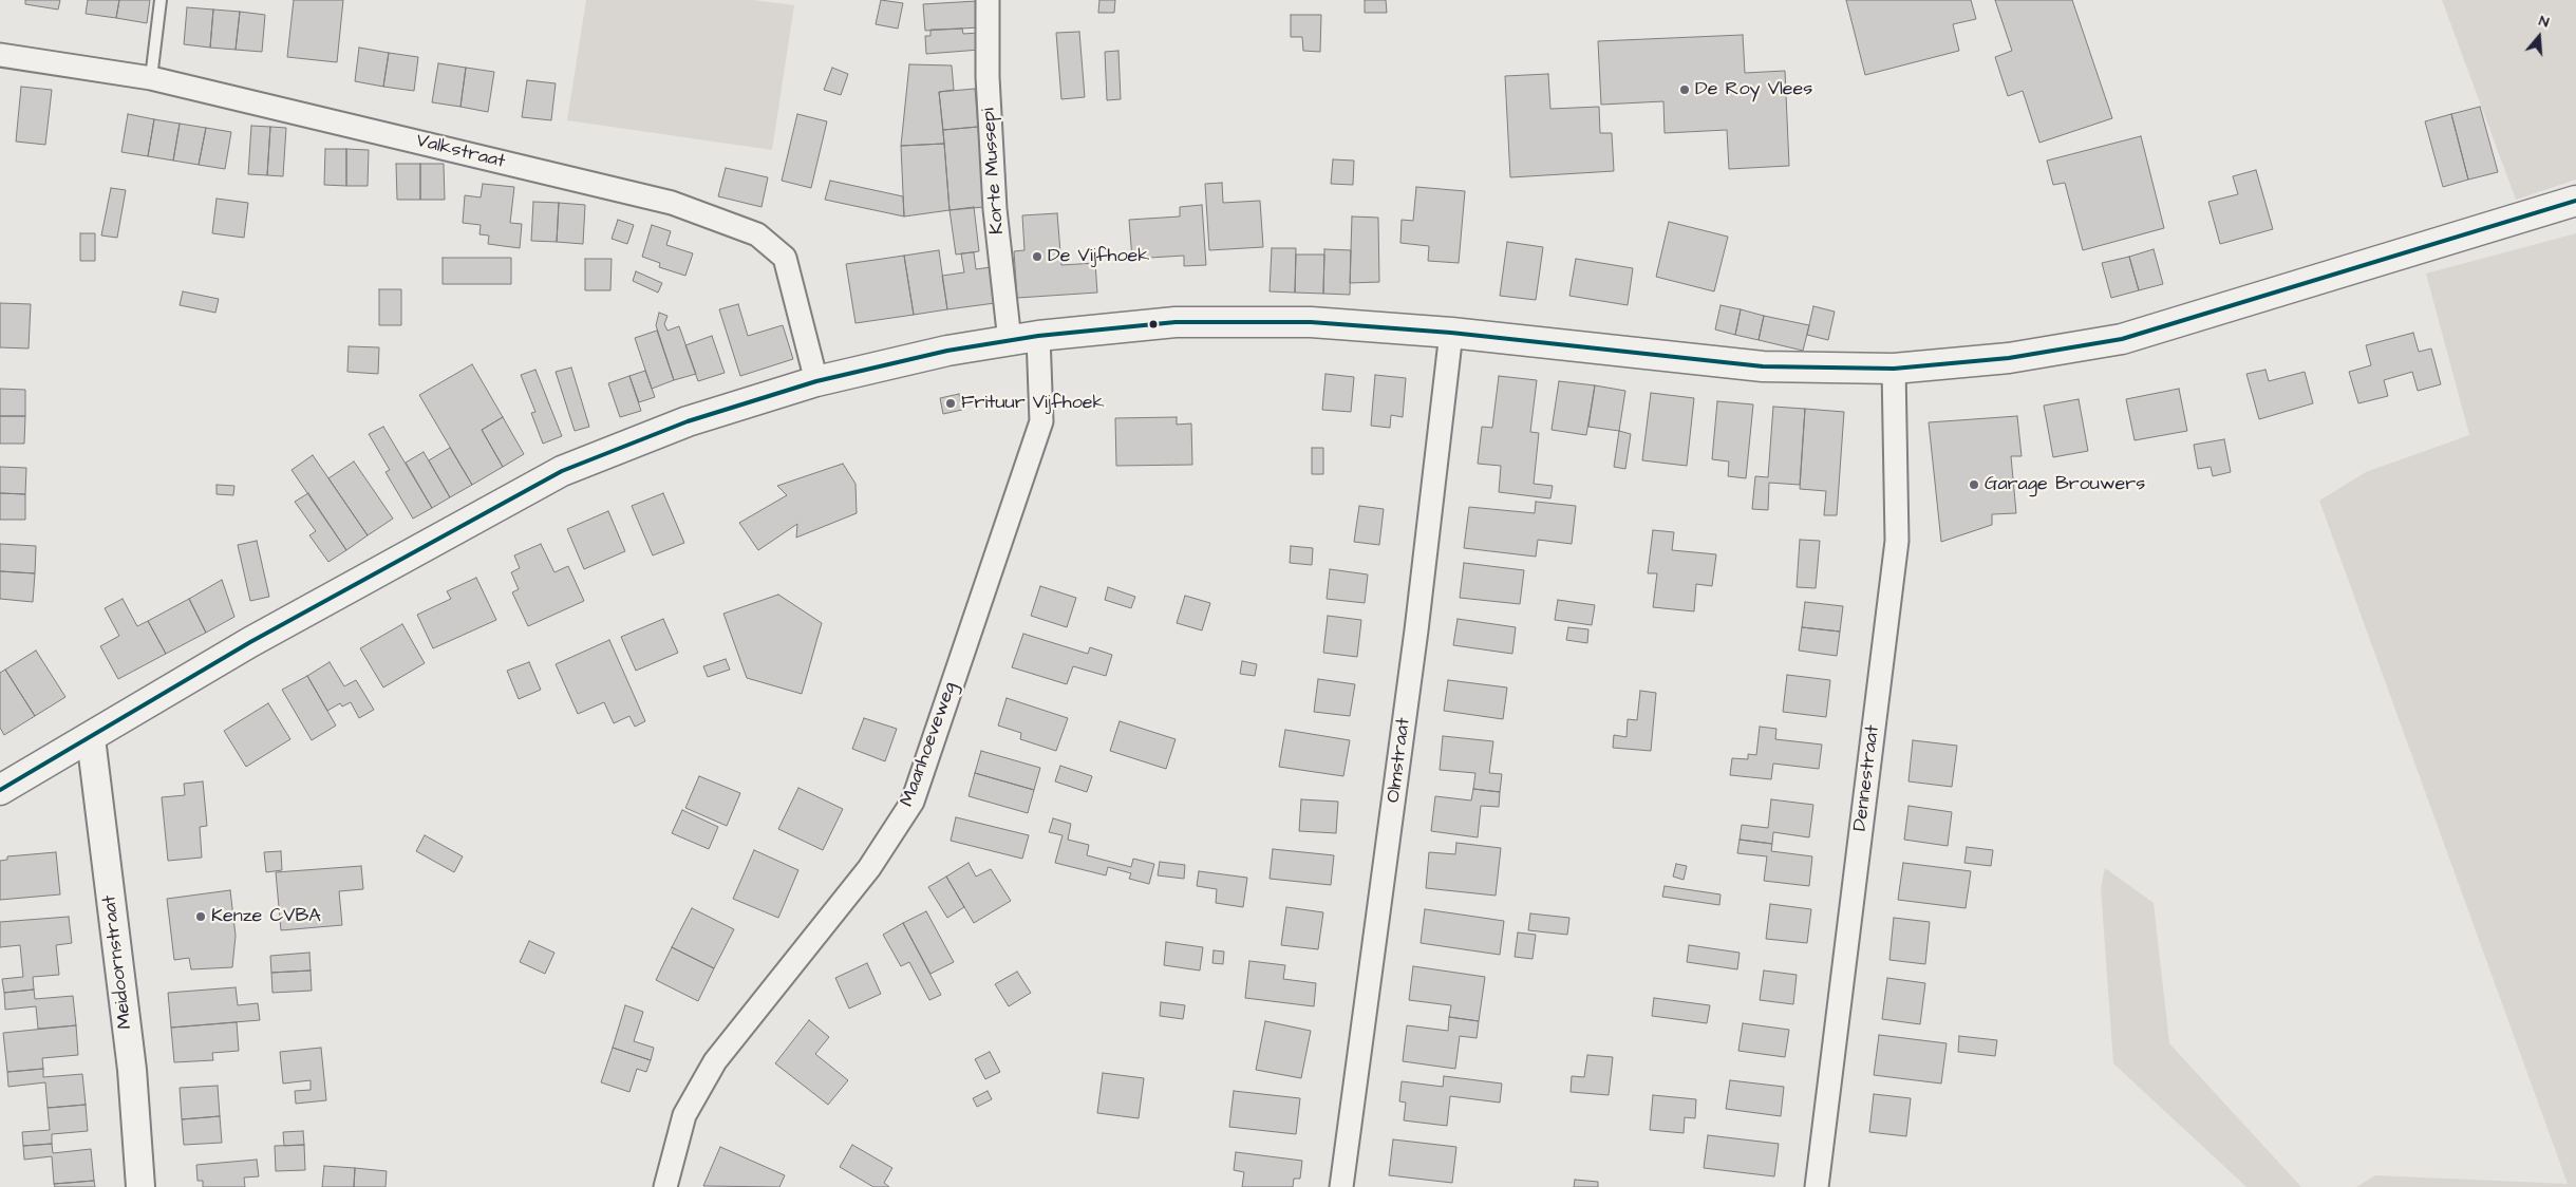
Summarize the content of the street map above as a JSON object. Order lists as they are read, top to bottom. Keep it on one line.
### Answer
{"streets":{"street":["Valkstraat","Korte Mussepi","Maanhoeveweg","Olmstraat","Dennestraat","Meidoornstraat"]},"places":["De Roy Vlees","De Vijfhoek","Frituur Vijfhoek","Garage Brouwers","Kenze CVBA"],"north":"top"}
